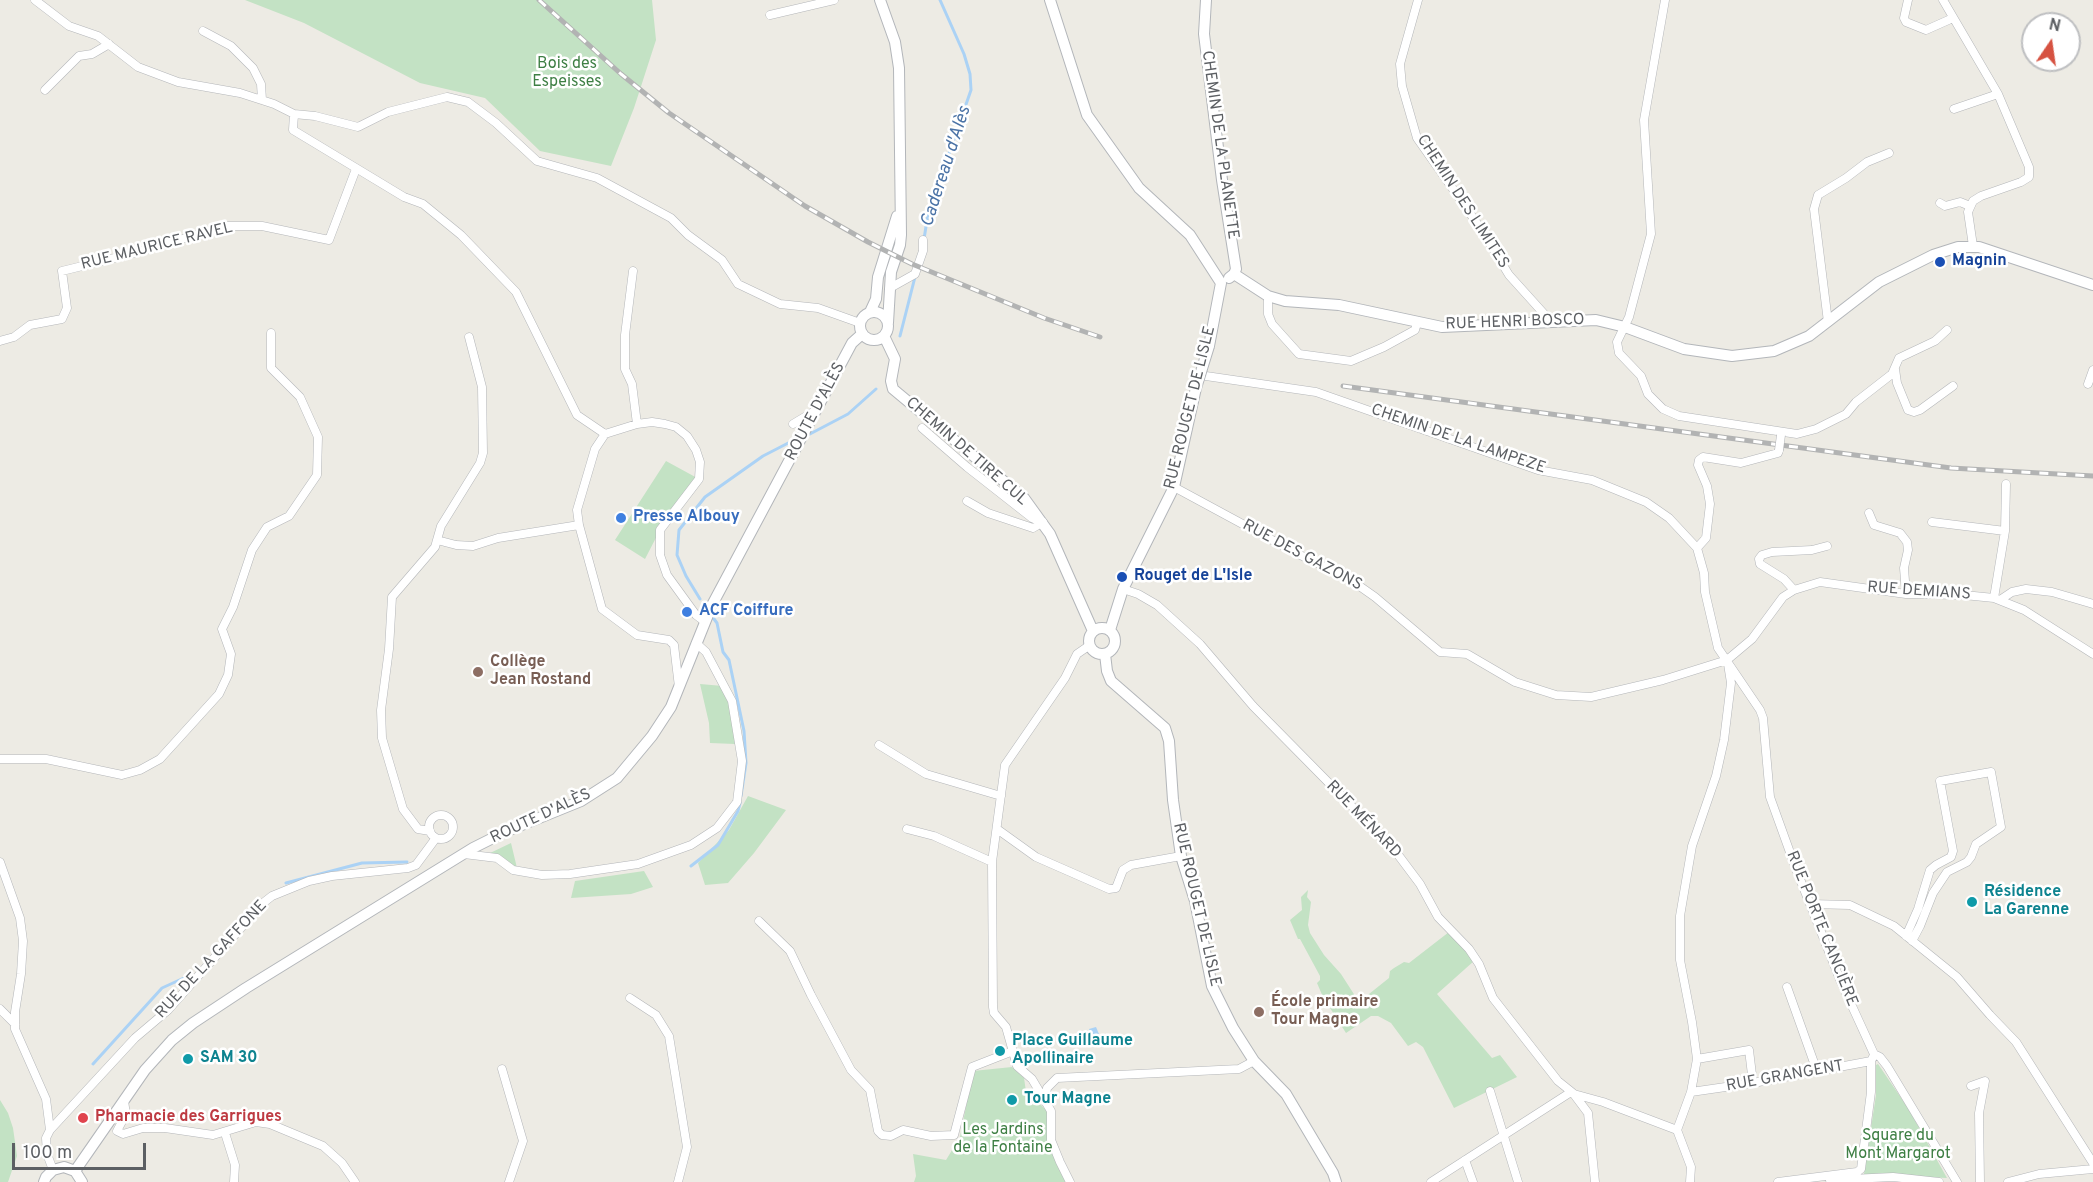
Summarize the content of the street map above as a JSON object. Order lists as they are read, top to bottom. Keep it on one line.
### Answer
{"streets":{"street":["CHEMIN DE LA PLANETTE","CHEMIN DES LIMITES","RUE MAURICE RAVEL","RUE HENRI BOSCO","RUE ROUGET DE LISLE","ROUTE D'ALÈS","CHEMIN DE LA LAMPEZE","CHEMIN DE TIRE CUL","RUE DES GAZONS","RUE DEMIANS","RUE MÉNARD","RUE PORTE CANCIÈRE","RUE DE LA GAFFONE","RUE GRANGENT"]},"crossings":[["CHEMIN DE LA PLANETTE","RUE HENRI BOSCO"],["CHEMIN DES LIMITES","RUE HENRI BOSCO"],["RUE ROUGET DE LISLE","CHEMIN DE LA LAMPEZE"],["RUE ROUGET DE LISLE","CHEMIN DE TIRE CUL"],["RUE ROUGET DE LISLE","RUE DES GAZONS"],["RUE ROUGET DE LISLE","RUE MÉNARD"],["ROUTE D'ALÈS","CHEMIN DE TIRE CUL"],["RUE DES GAZONS","RUE DEMIANS"],["RUE DES GAZONS","RUE PORTE CANCIÈRE"],["RUE DEMIANS","RUE PORTE CANCIÈRE"],["RUE PORTE CANCIÈRE","RUE GRANGENT"]],"water":["Cadereau d'Alès"],"parks":["Bois des Espeisses","Les Jardins de la Fontaine","Square du Mont Margarot"],"places":["Magnin","Presse Albouy","Rouget de L'Isle","ACF Coiffure","Collège Jean Rostand","Résidence La Garenne","École primaire Tour Magne","Place Guillaume Apollinaire","SAM 30","Tour Magne","Pharmacie des Garrigues"],"scale_bar":"100 m","north":"top"}
